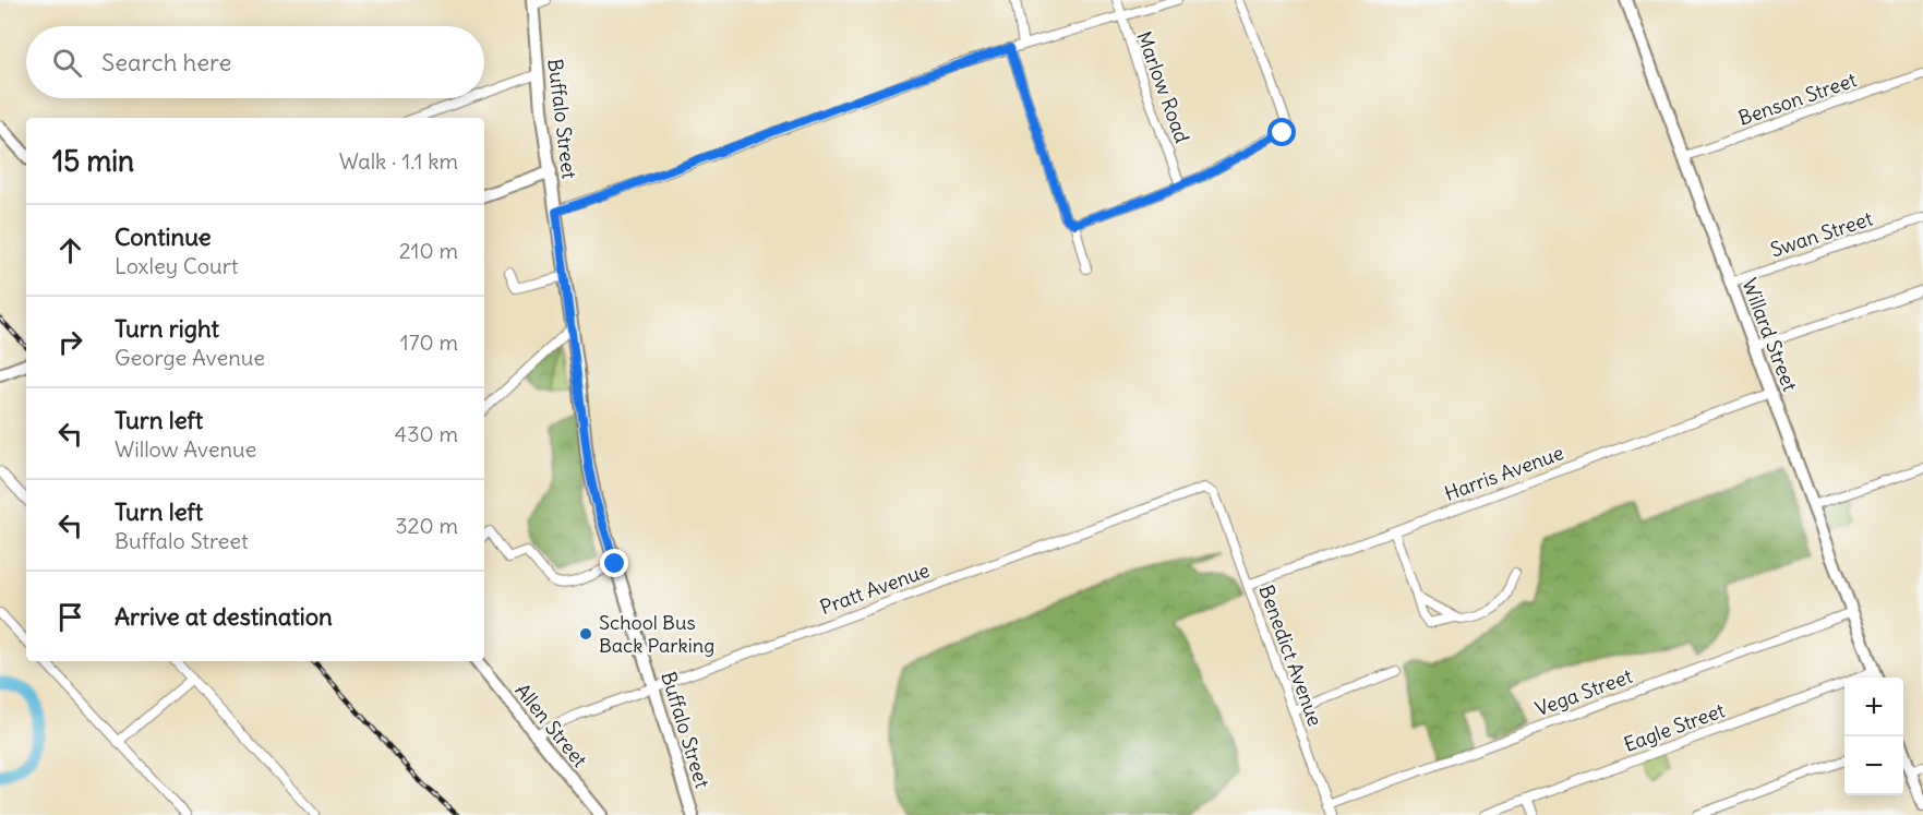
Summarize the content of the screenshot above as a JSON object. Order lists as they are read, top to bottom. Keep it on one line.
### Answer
{"streets":{"street":["Marlow Road","Benson Street","Buffalo Street","Swan Street","Willard Street","Harris Avenue","Pratt Avenue","Benedict Avenue","Vega Street","Allen Street","Eagle Street"]},"crossings":[["Benson Street","Willard Street"],["Buffalo Street","Pratt Avenue"],["Swan Street","Willard Street"],["Willard Street","Harris Avenue"],["Willard Street","Vega Street"],["Harris Avenue","Benedict Avenue"],["Pratt Avenue","Benedict Avenue"],["Pratt Avenue","Allen Street"],["Benedict Avenue","Vega Street"]],"places":["School Bus Back Parking"],"page":{"search":"Search here","heading":["15 min","Walk · 1.1 km"],"list":[["Continue","Loxley Court","210 m"],["Turn right","George Avenue","170 m"],["Turn left","Willow Avenue","430 m"],["Turn left","Buffalo Street","320 m"],"Arrive at destination"],"map_buttons":["+","−"]}}
